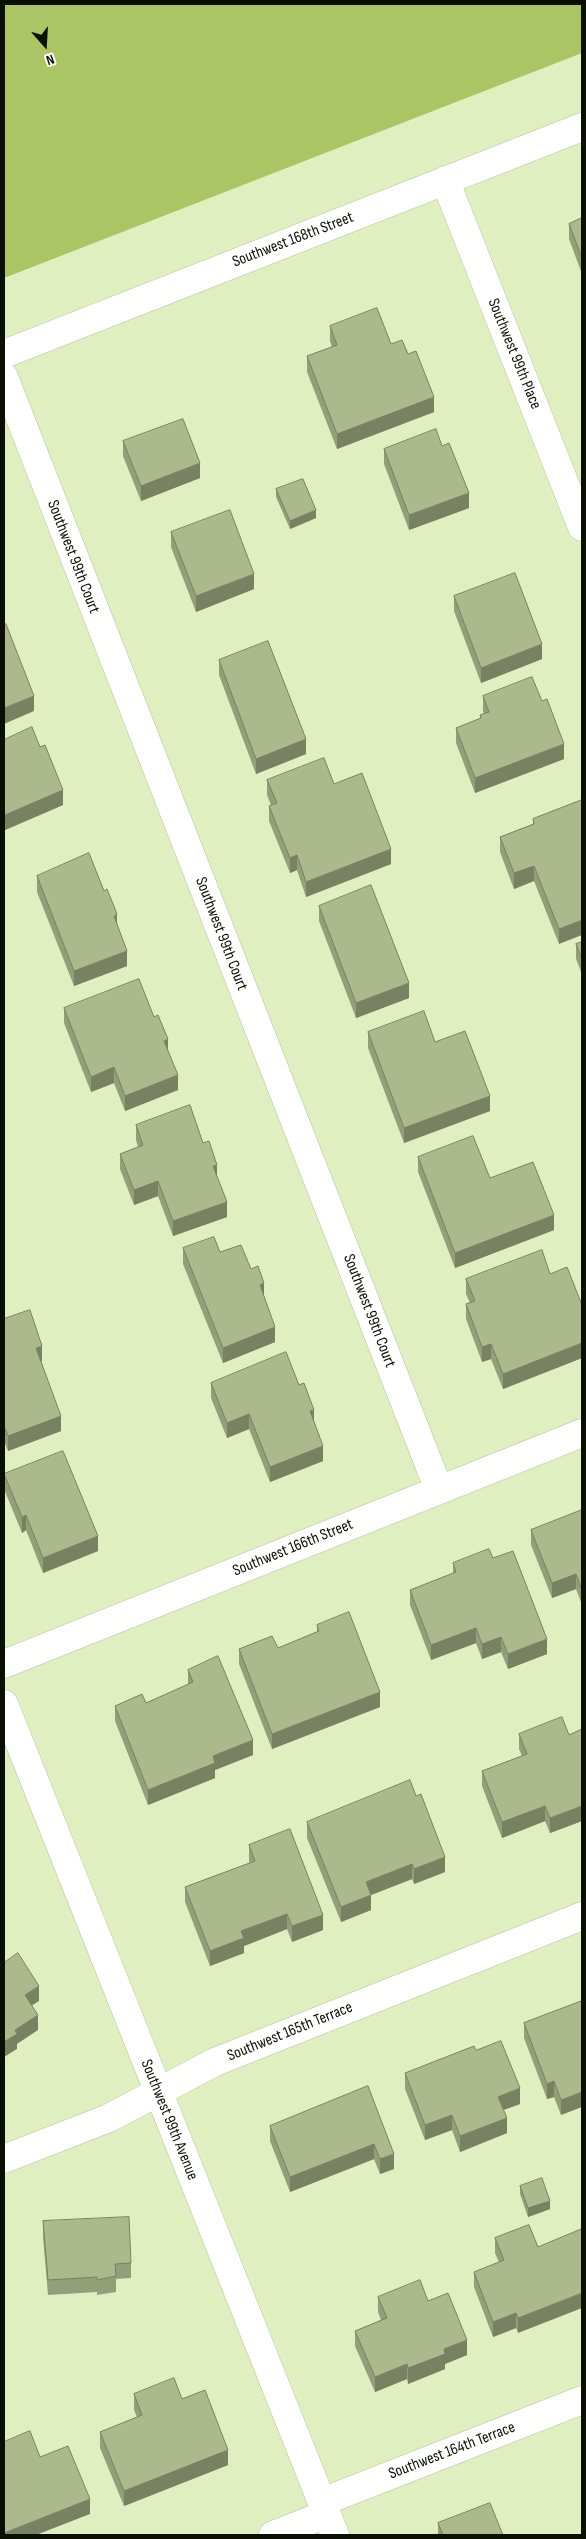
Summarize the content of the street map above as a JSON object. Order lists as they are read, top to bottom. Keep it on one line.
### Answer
{"streets":{"street":["Southwest 168th Street","Southwest 99th Place","Southwest 99th Court","Southwest 166th Street","Southwest 165th Terrace","Southwest 99th Avenue","Southwest 164th Terrace"]},"crossings":[["Southwest 168th Street","Southwest 99th Place"],["Southwest 99th Court","Southwest 166th Street"],["Southwest 165th Terrace","Southwest 99th Avenue"],["Southwest 99th Avenue","Southwest 164th Terrace"]],"north":"bottom"}
